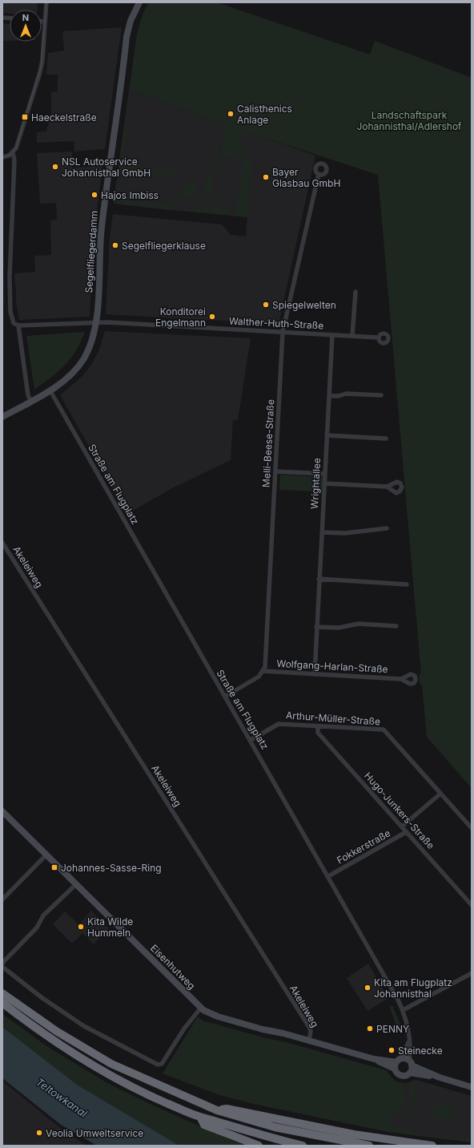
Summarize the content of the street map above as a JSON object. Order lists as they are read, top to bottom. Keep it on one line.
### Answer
{"streets":{"street":["Segelfliegerdamm","Walther-Huth-Straße","Melli-Beese-Straße","Wrightallee","Straße am Flugplatz","Akeleiweg","Wolfgang-Harlan-Straße","Arthur-Müller-Straße","Hugo-Junkers-Straße","Fokkerstraße","Eisenhutweg"]},"crossings":[["Segelfliegerdamm","Walther-Huth-Straße"],["Segelfliegerdamm","Straße am Flugplatz"],["Walther-Huth-Straße","Melli-Beese-Straße"],["Walther-Huth-Straße","Wrightallee"],["Melli-Beese-Straße","Wolfgang-Harlan-Straße"],["Wrightallee","Wolfgang-Harlan-Straße"],["Straße am Flugplatz","Arthur-Müller-Straße"],["Straße am Flugplatz","Fokkerstraße"],["Straße am Flugplatz","Eisenhutweg"],["Akeleiweg","Eisenhutweg"],["Arthur-Müller-Straße","Hugo-Junkers-Straße"],["Arthur-Müller-Straße","Fokkerstraße"],["Hugo-Junkers-Straße","Fokkerstraße"]],"water":["Teltowkanal"],"parks":["Landschaftspark Johannisthal/Adlershof"],"places":{"other":["Calisthenics Anlage","NSL Autoservice Johannisthal GmbH","Bayer Glasbau GmbH","Hajos Imbiss","Segelfliegerklause","Spiegelwelten","Konditorei Engelmann","Kita Wilde Hummeln","Kita am Flugplatz Johannisthal","PENNY","Steinecke","Veolia Umweltservice"],"transit":["Haeckelstraße","Johannes-Sasse-Ring"]},"north":"top"}
